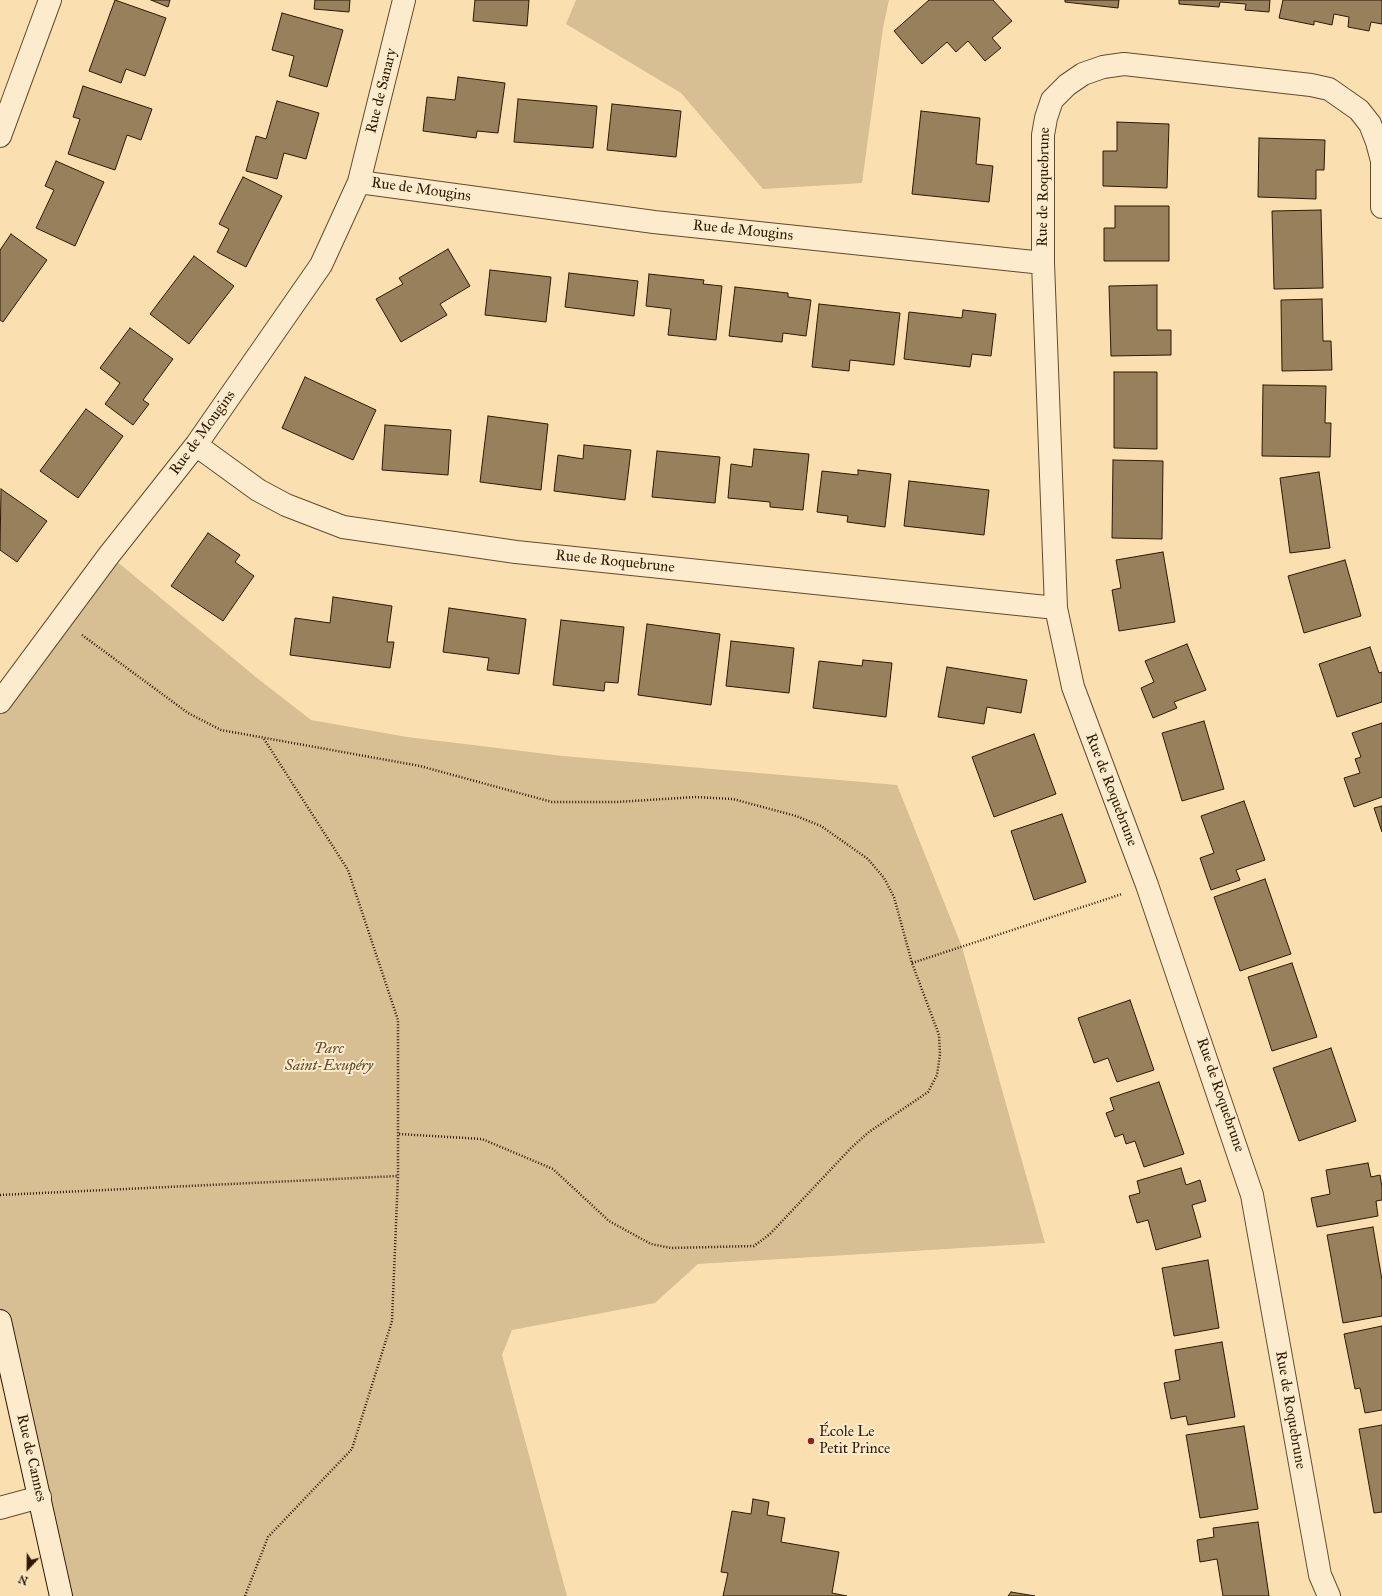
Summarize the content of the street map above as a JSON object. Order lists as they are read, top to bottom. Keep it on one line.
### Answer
{"streets":{"street":["Rue de Sanary","Rue de Roquebrune","Rue de Mougins","Rue de Cannes"]},"crossings":[["Rue de Sanary","Rue de Mougins"],["Rue de Roquebrune","Rue de Mougins"]],"parks":["Parc Saint-Exupéry"],"places":["École Le Petit Prince"],"north":"bottom"}
